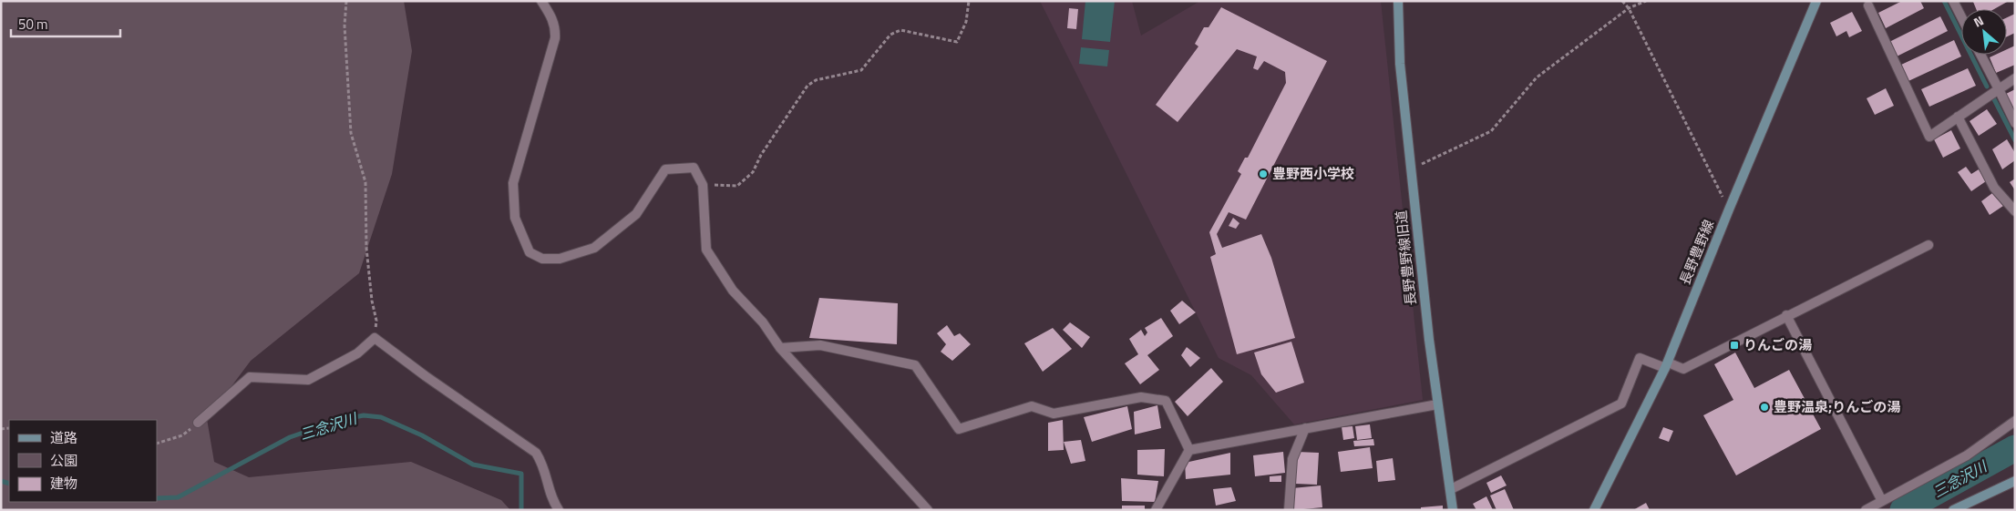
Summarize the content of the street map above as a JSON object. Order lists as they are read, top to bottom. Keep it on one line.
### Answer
{"streets":{"street":["長野豊野線","長野豊野線旧道"]},"water":["三念沢川"],"places":{"other":["豊野西小学校","豊野温泉;りんごの湯"],"transit":["りんごの湯"]},"legend":["道路","公園","建物"],"scale_bar":"50 m","north":"top left"}
